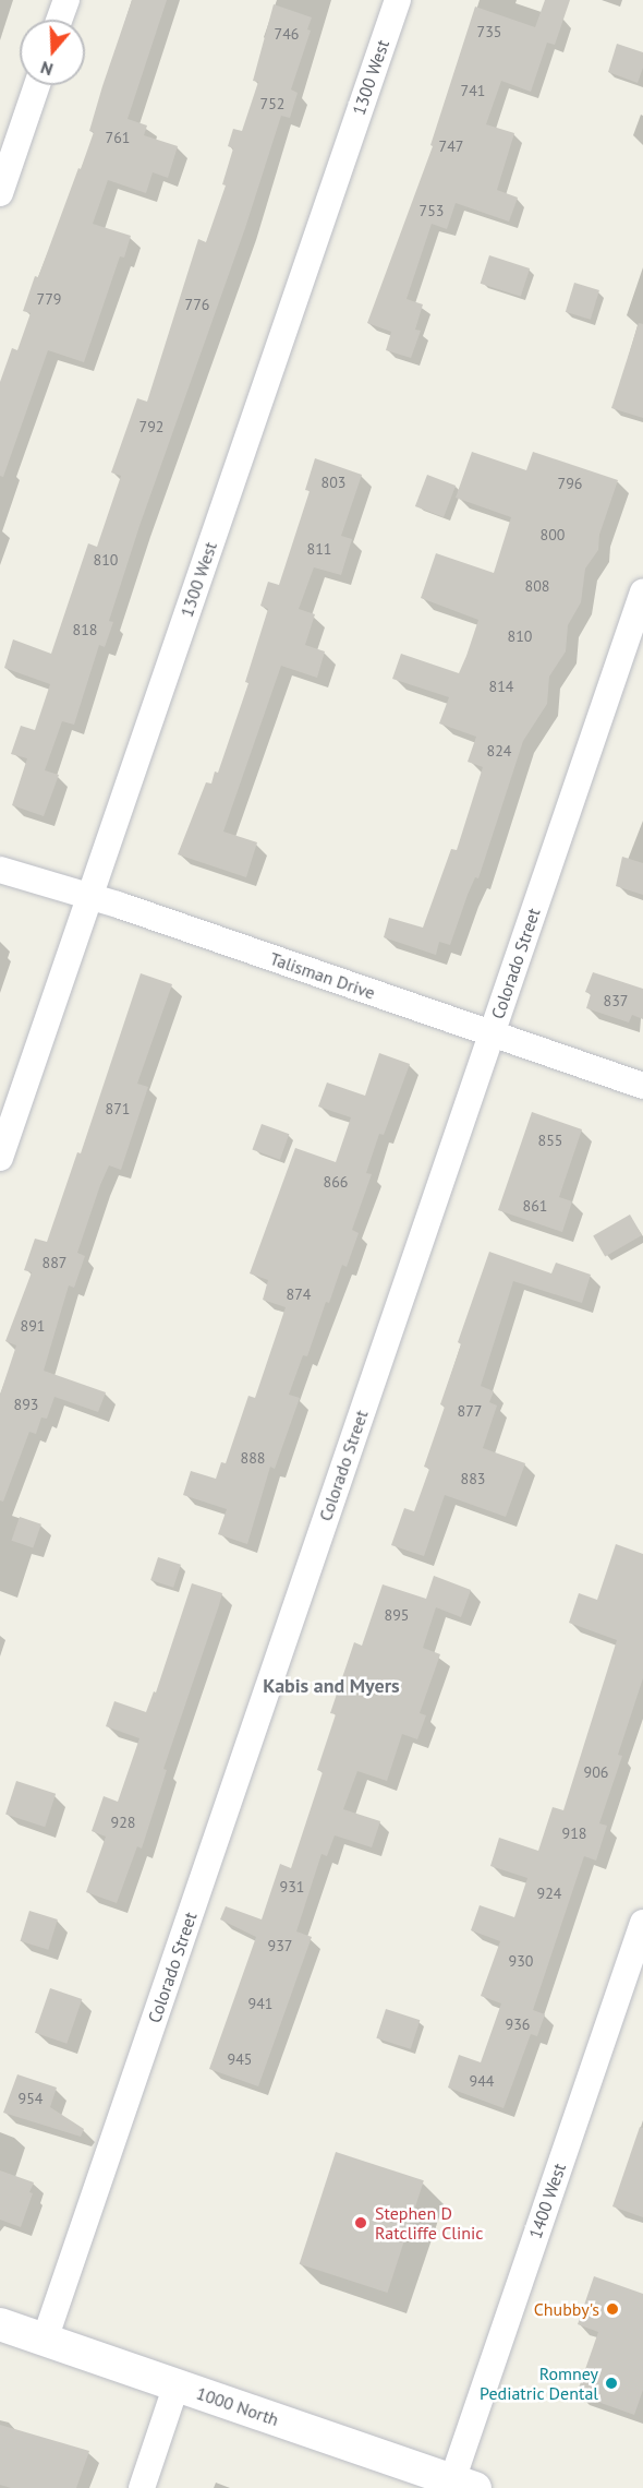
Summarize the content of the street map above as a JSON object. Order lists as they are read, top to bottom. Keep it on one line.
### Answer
{"streets":{"street":["1300 West","Colorado Street","Talisman Drive","1400 West","1000 North"]},"crossings":[["1300 West","Talisman Drive"],["Colorado Street","Talisman Drive"],["Colorado Street","1000 North"],["1400 West","1000 North"]],"districts":["Kabis and Myers"],"places":["Stephen D Ratcliffe Clinic","Chubby's","Romney Pediatric Dental"],"house_numbers":["735","746","741","752","761","747","753","779","776","792","803","796","800","811","810","808","818","810","814","824","837","871","855","866","861","887","874","891","893","877","888","883","895","906","928","918","931","924","937","930","941","936","945","944","954"],"north":"bottom"}
